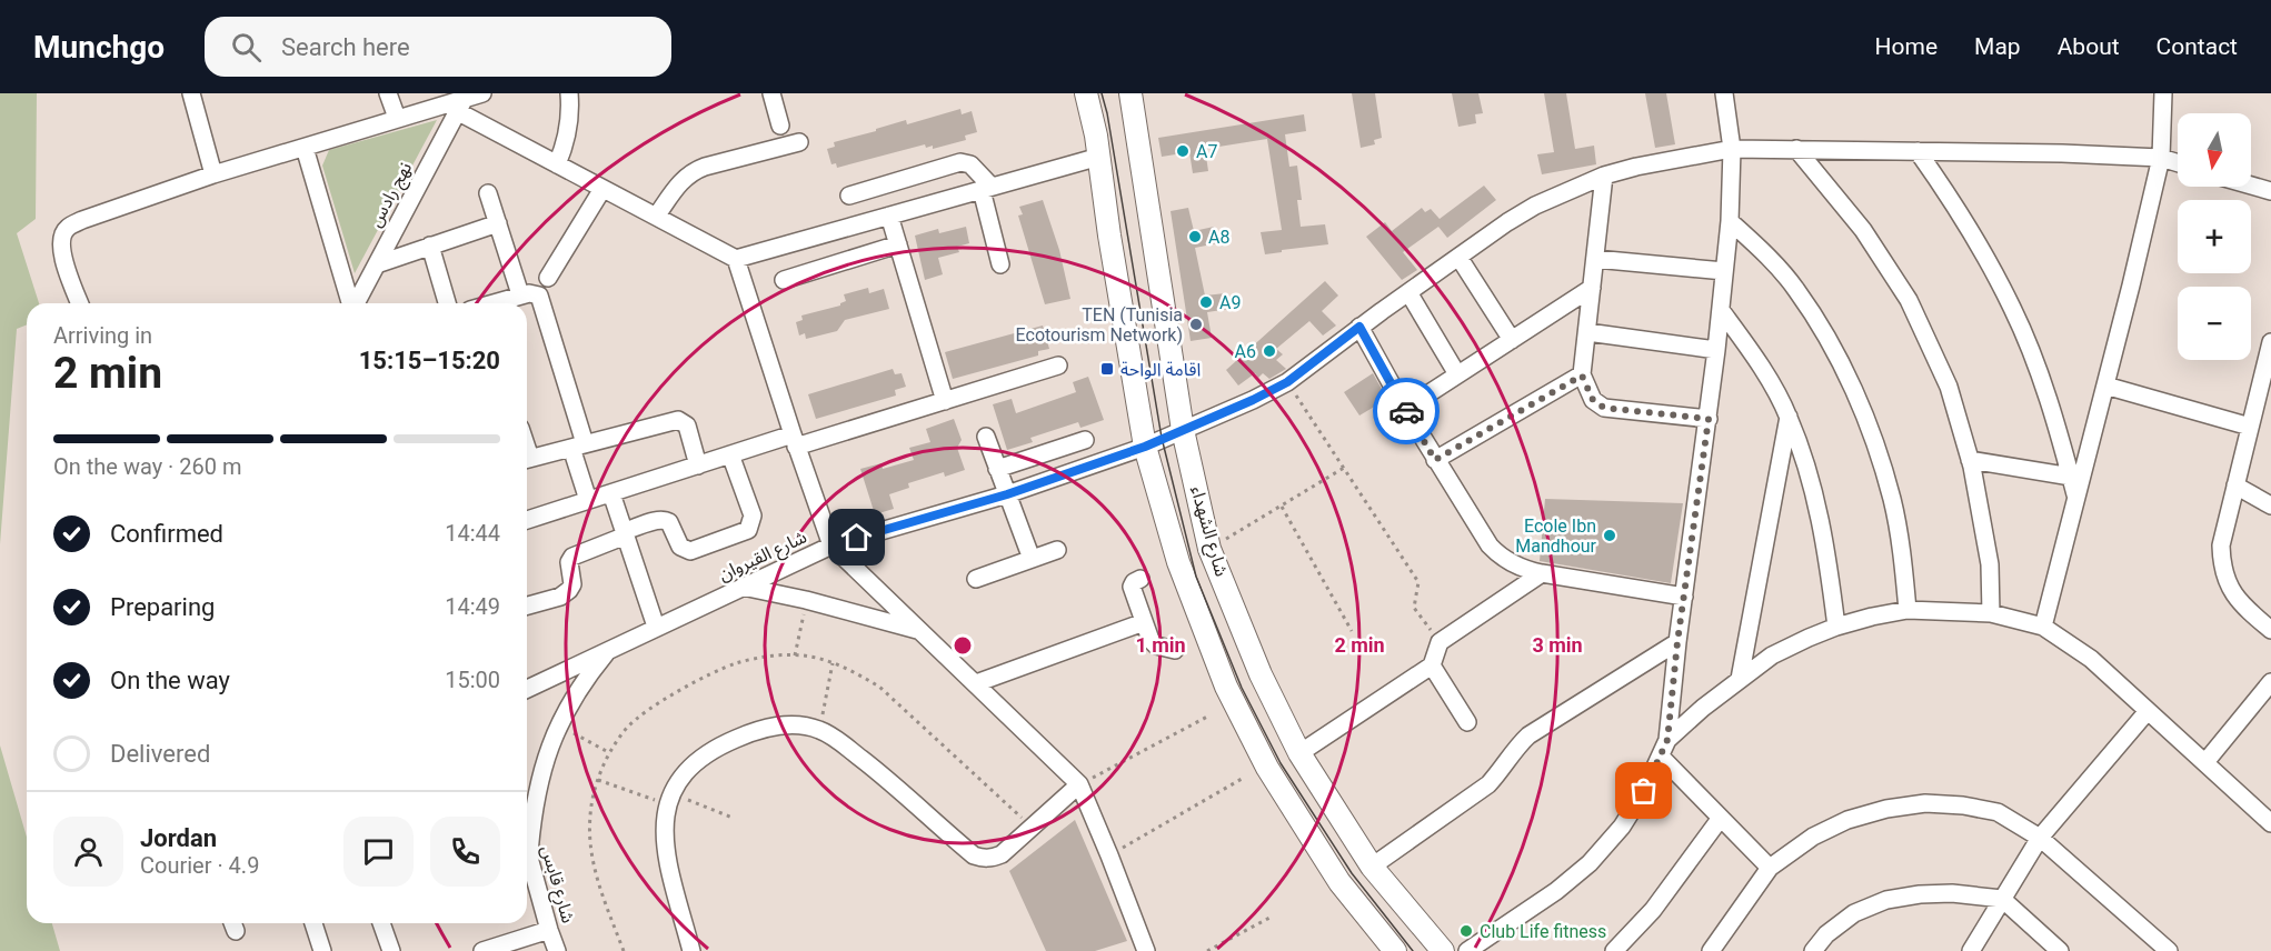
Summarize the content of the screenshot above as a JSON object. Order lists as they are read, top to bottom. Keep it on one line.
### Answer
{"streets":{"main road":["شارع الشهداء"],"street":["نهج رادس","شارع القيروان","شارع قابس"]},"crossings":[["شارع الشهداء","شارع القيروان"]],"places":{"other":["A7","A8","A9","TEN (Tunisia Ecotourism Network)","A6","Ecole Ibn Mandhour","Club Life fitness"],"transit":["اقامة الواحة"]},"north":"bottom","page":{"header":"Munchgo","search":"Search here","nav":["Home","Map","About","Contact"],"map_buttons":["+","−"],"heading":["2 min","Arriving in","15:15–15:20"],"panel":["Jordan","Courier · 4.9"],"bar":"On the way · 260 m","list":[["Confirmed","14:44"],["Preparing","14:49"],["On the way","15:00"],"Delivered"]},"rings":["1 min","2 min","3 min"]}
